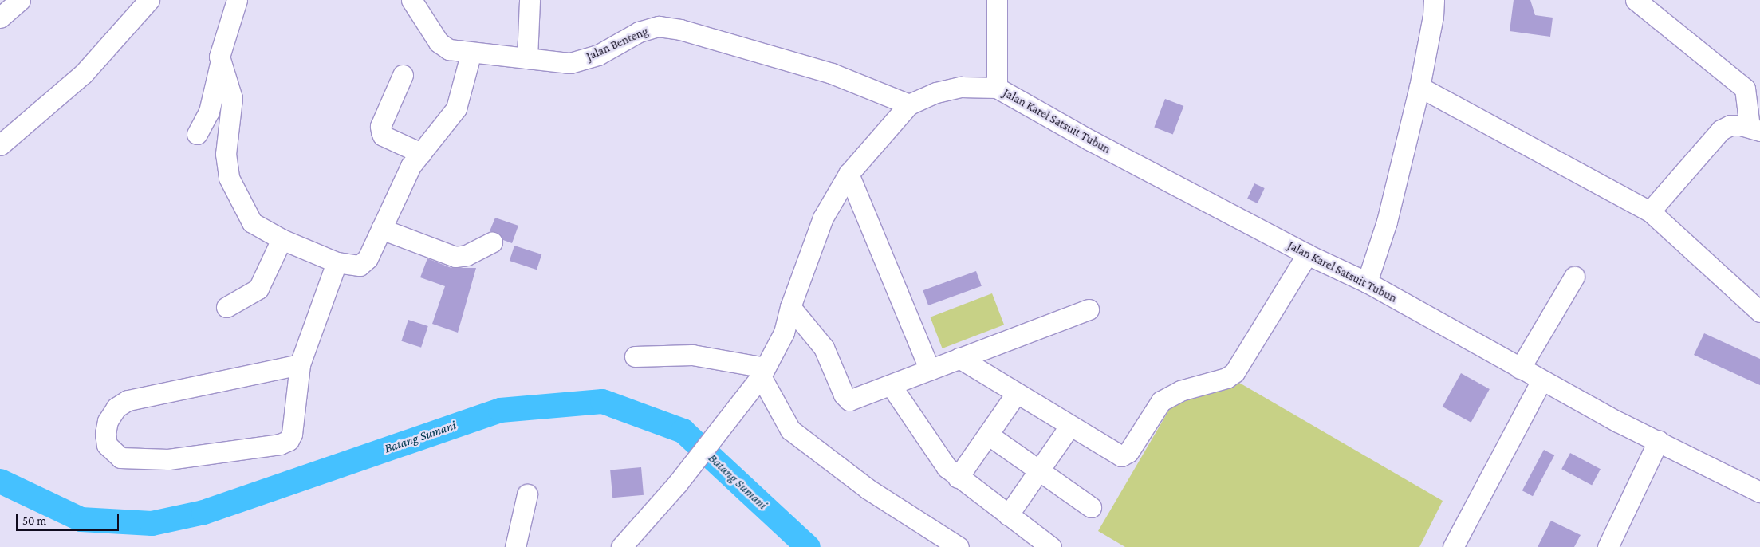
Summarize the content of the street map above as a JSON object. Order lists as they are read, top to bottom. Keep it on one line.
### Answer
{"streets":{"street":["Jalan Benteng","Jalan Karel Satsuit Tubun"]},"crossings":[["Jalan Benteng","Jalan Karel Satsuit Tubun"]],"water":["Batang Sumani"],"scale_bar":"50 m"}
